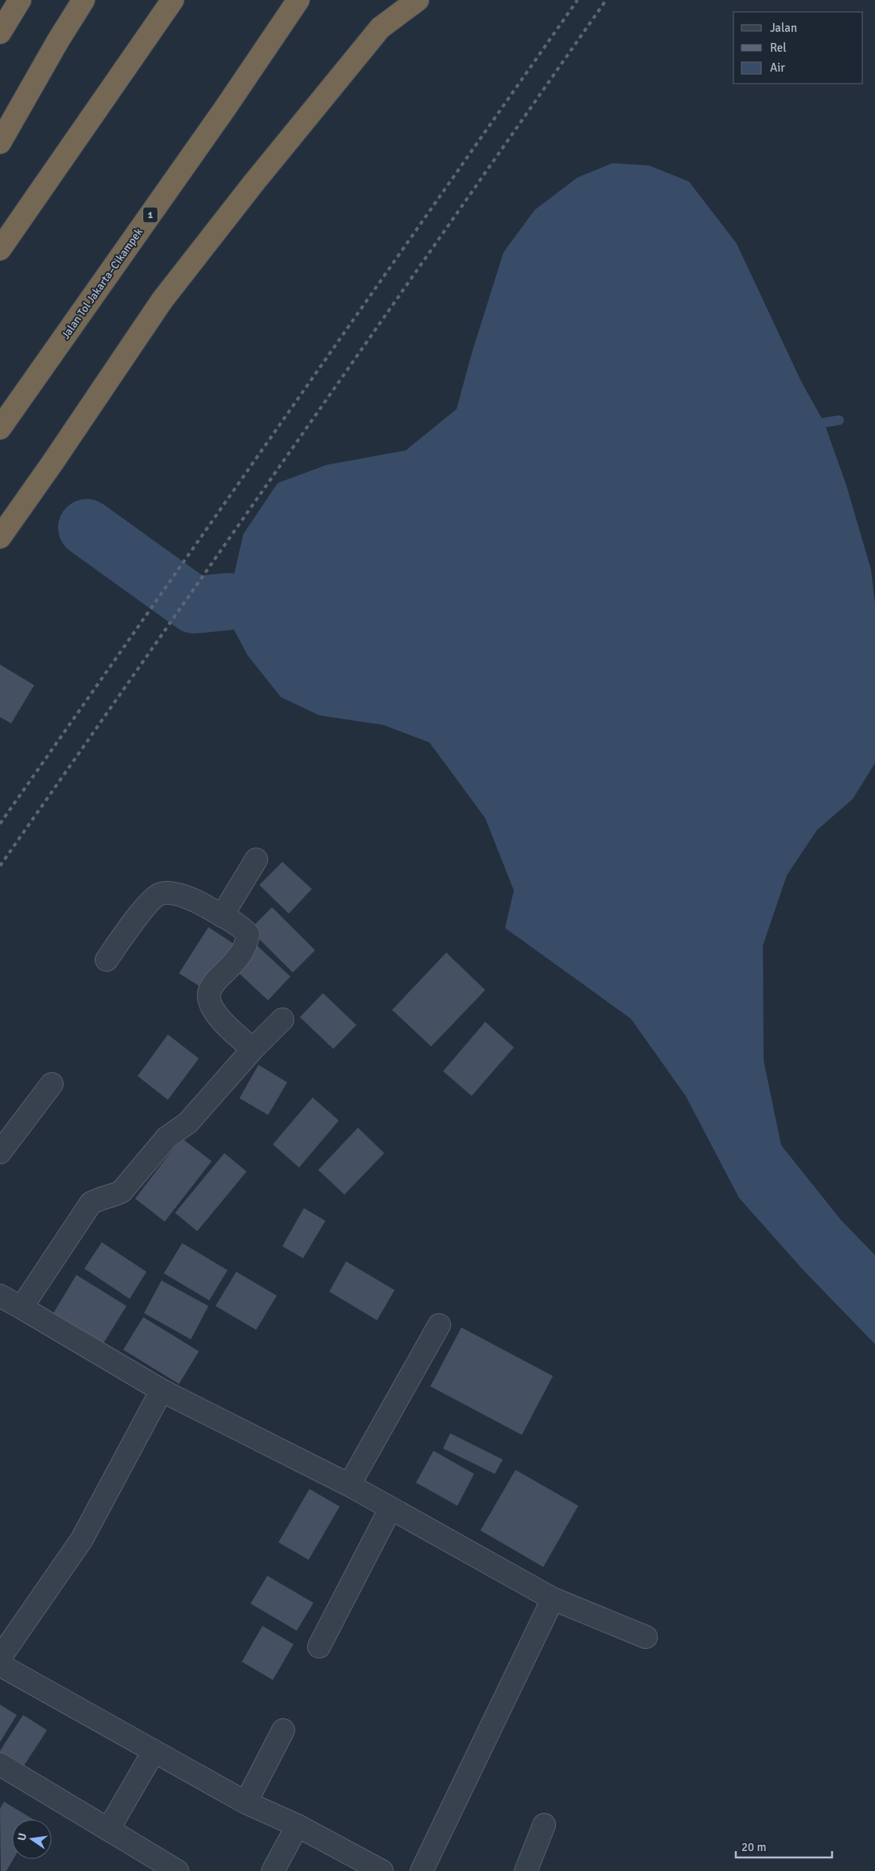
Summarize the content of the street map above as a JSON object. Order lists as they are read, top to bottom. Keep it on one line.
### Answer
{"streets":{"highway":["1","Jalan Tol Jakarta–Cikampek"]},"legend":["Jalan","Rel","Air"],"scale_bar":"20 m","north":"left"}
